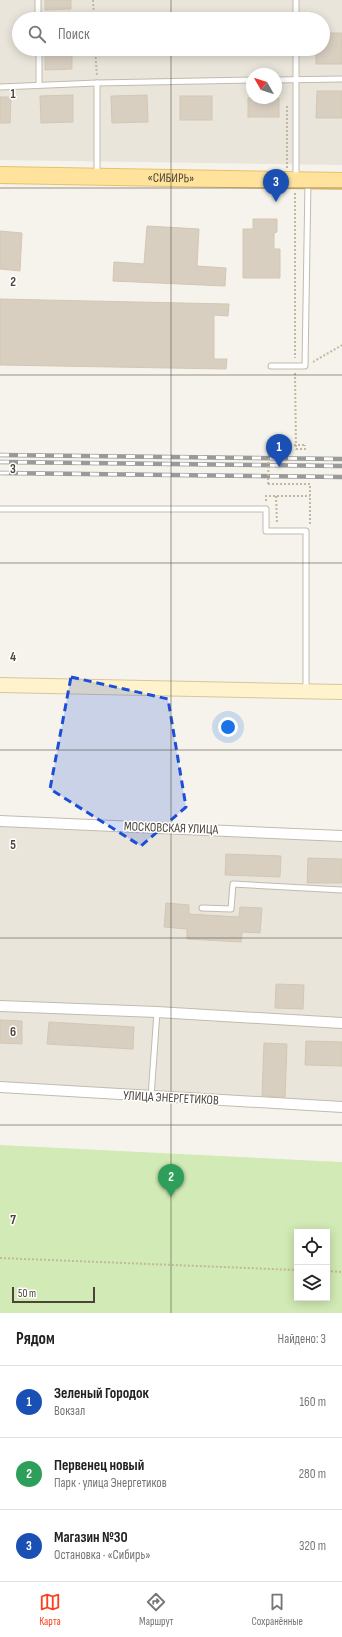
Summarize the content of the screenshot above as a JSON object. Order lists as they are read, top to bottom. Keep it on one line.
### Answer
{"streets":{"main road":["«СИБИРЬ»"],"street":["МОСКОВСКАЯ УЛИЦА","УЛИЦА ЭНЕРГЕТИКОВ"]},"scale_bar":"50 m","north":"top left","page":{"search":"Поиск","pins":["3","1","2"],"scale":"50 m","heading":["Рядом","Найдено: 3"],"list":[{"mark":"1","name":"Зеленый Городок","note":"Вокзал","value":"160 m"},{"mark":"2","name":"Первенец новый","note":"Парк · улица Энергетиков","value":"280 m"},{"mark":"3","name":"Магазин №30","note":"Остановка · «Сибирь»","value":"320 m"}],"nav":["Карта","Маршрут","Сохранённые"]},"grid":{"rows":["1","2","3","4","5","6","7"]}}
